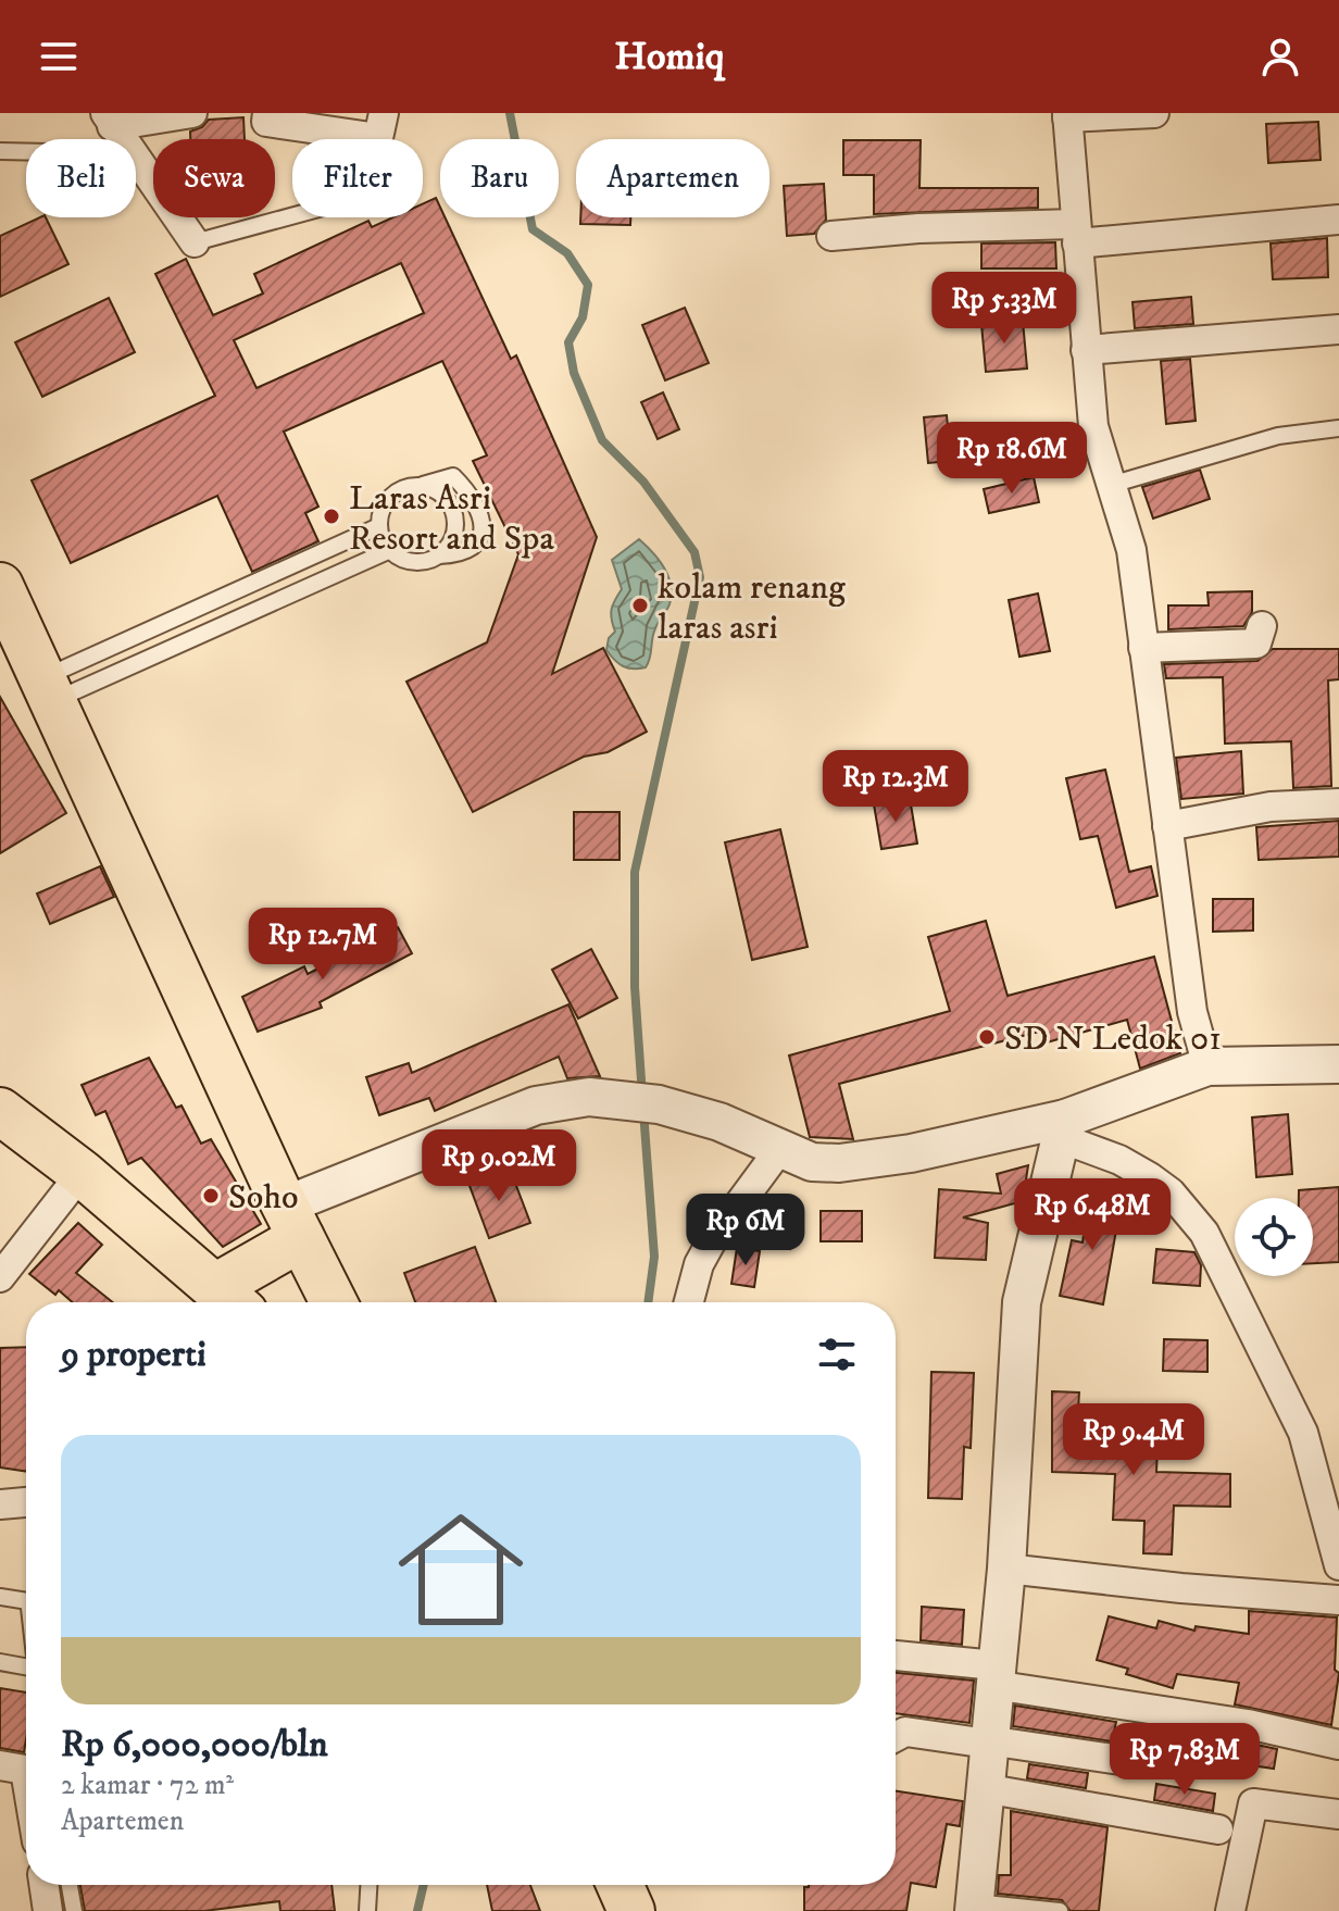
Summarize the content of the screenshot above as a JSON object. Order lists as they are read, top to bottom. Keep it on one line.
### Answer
{"places":["Laras Asri Resort and Spa","kolam renang laras asri","SD N Ledok 01","Soho"],"page":{"header":"Homiq","chip":["Beli","Sewa","Filter","Baru","Apartemen"],"price":["Rp 5.33M","Rp 18.6M","Rp 12.3M","Rp 12.7M","Rp 9.02M","Rp 6.48M","Rp 6M","Rp 9.4M","Rp 7.83M"],"heading":"9 properti","list":[{"name":"Rp 6,000,000/bln","note":"2 kamar · 72 m² · Apartemen"}]}}
